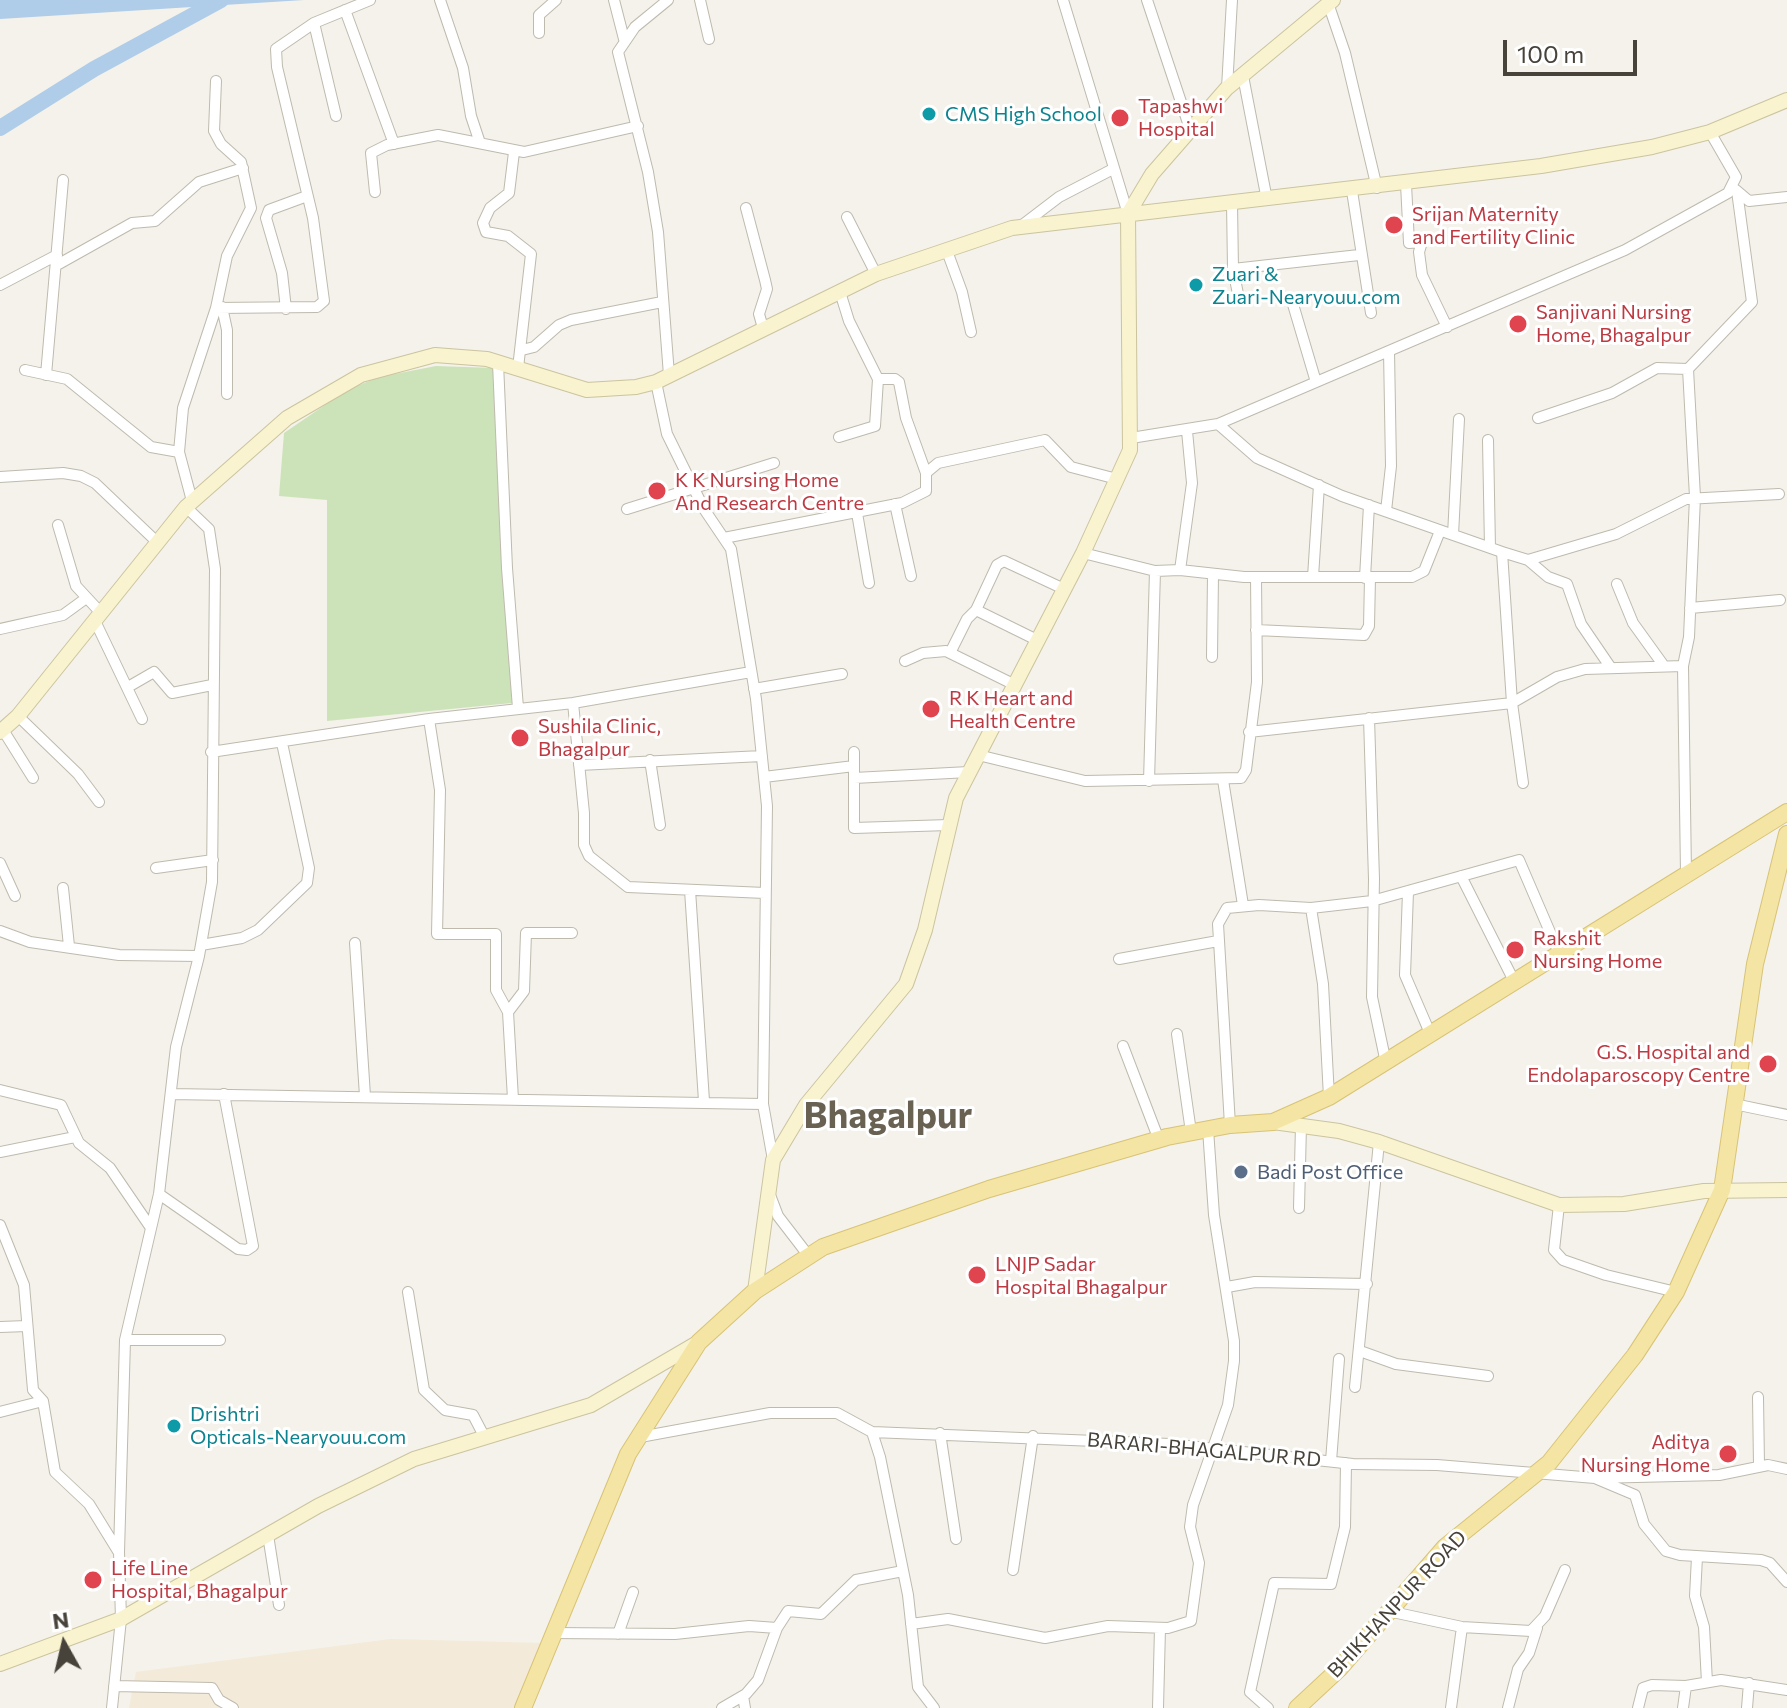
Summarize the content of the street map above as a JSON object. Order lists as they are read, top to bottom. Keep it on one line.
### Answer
{"streets":{"main road":["BHIKHANPUR ROAD"],"street":["BARARI-BHAGALPUR RD"]},"crossings":[["BARARI-BHAGALPUR RD","BHIKHANPUR ROAD"]],"districts":["Bhagalpur"],"places":["CMS High School","Tapashwi Hospital","Srijan Maternity and Fertility Clinic","Zuari & Zuari-Nearyouu.com","Sanjivani Nursing Home, Bhagalpur","K K Nursing Home And Research Centre","R K Heart and Health Centre","Sushila Clinic, Bhagalpur","Rakshit Nursing Home","G.S. Hospital and Endolaparoscopy Centre","Badi Post Office","LNJP Sadar Hospital Bhagalpur","Drishtri Opticals-Nearyouu.com","Aditya Nursing Home","Life Line Hospital, Bhagalpur"],"scale_bar":"100 m","north":"top"}
